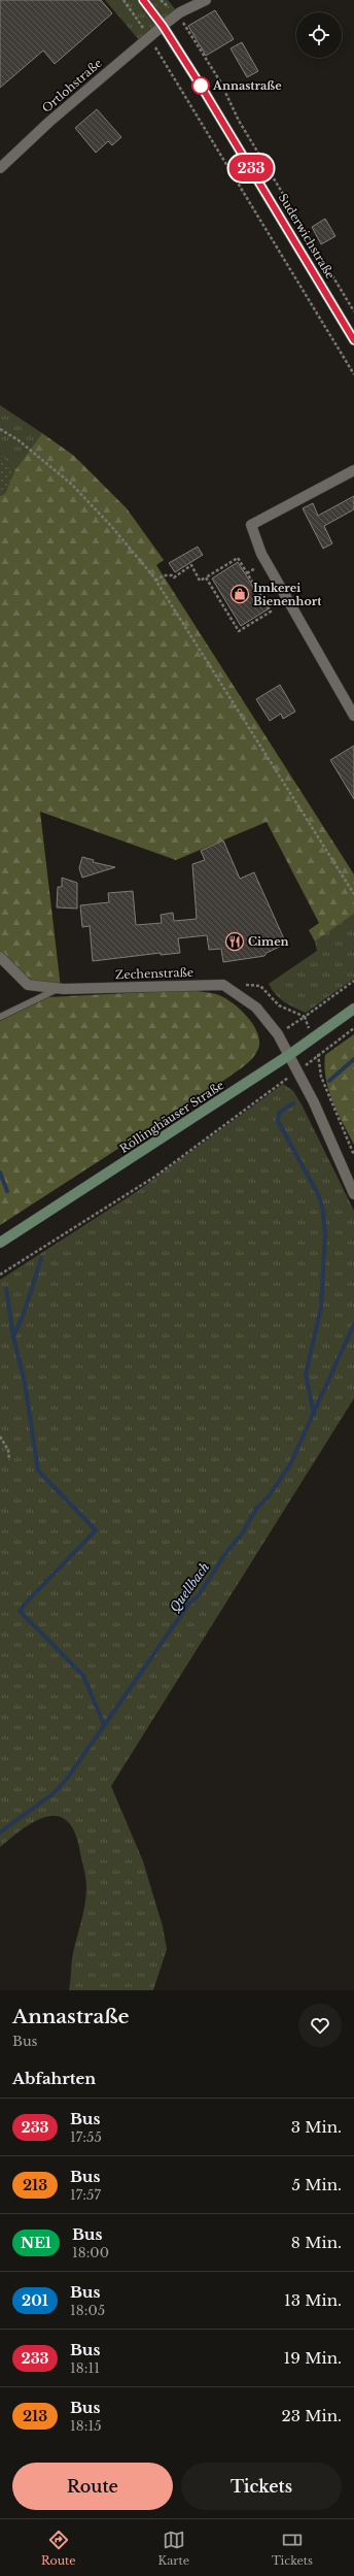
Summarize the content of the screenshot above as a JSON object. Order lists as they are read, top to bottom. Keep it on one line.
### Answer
{"streets":{"main road":["Suderwichstraße","Röllinghäuser Straße"],"street":["Ortlohstraße","Zechenstraße"]},"crossings":[["Ortlohstraße","Suderwichstraße"]],"water":["Quellbach"],"places":{"other":["Annastraße"],"shop":["Imkerei Bienenhort"],"restaurant":["Cimen"]},"lines":["bus line 233"],"page":{"on_map":"233","heading":[["Annastraße","Bus"],"Abfahrten"],"list":[{"mark":"233","name":"Bus","note":"17:55","value":"3 Min."},{"mark":"213","name":"Bus","note":"17:57","value":"5 Min."},{"mark":"NE1","name":"Bus","note":"18:00","value":"8 Min."},{"mark":"201","name":"Bus","note":"18:05","value":"13 Min."},{"mark":"233","name":"Bus","note":"18:11","value":"19 Min."},{"mark":"213","name":"Bus","note":"18:15","value":"23 Min."}],"buttons":["Route","Tickets"],"tabs":["Route","Karte","Tickets"]}}
